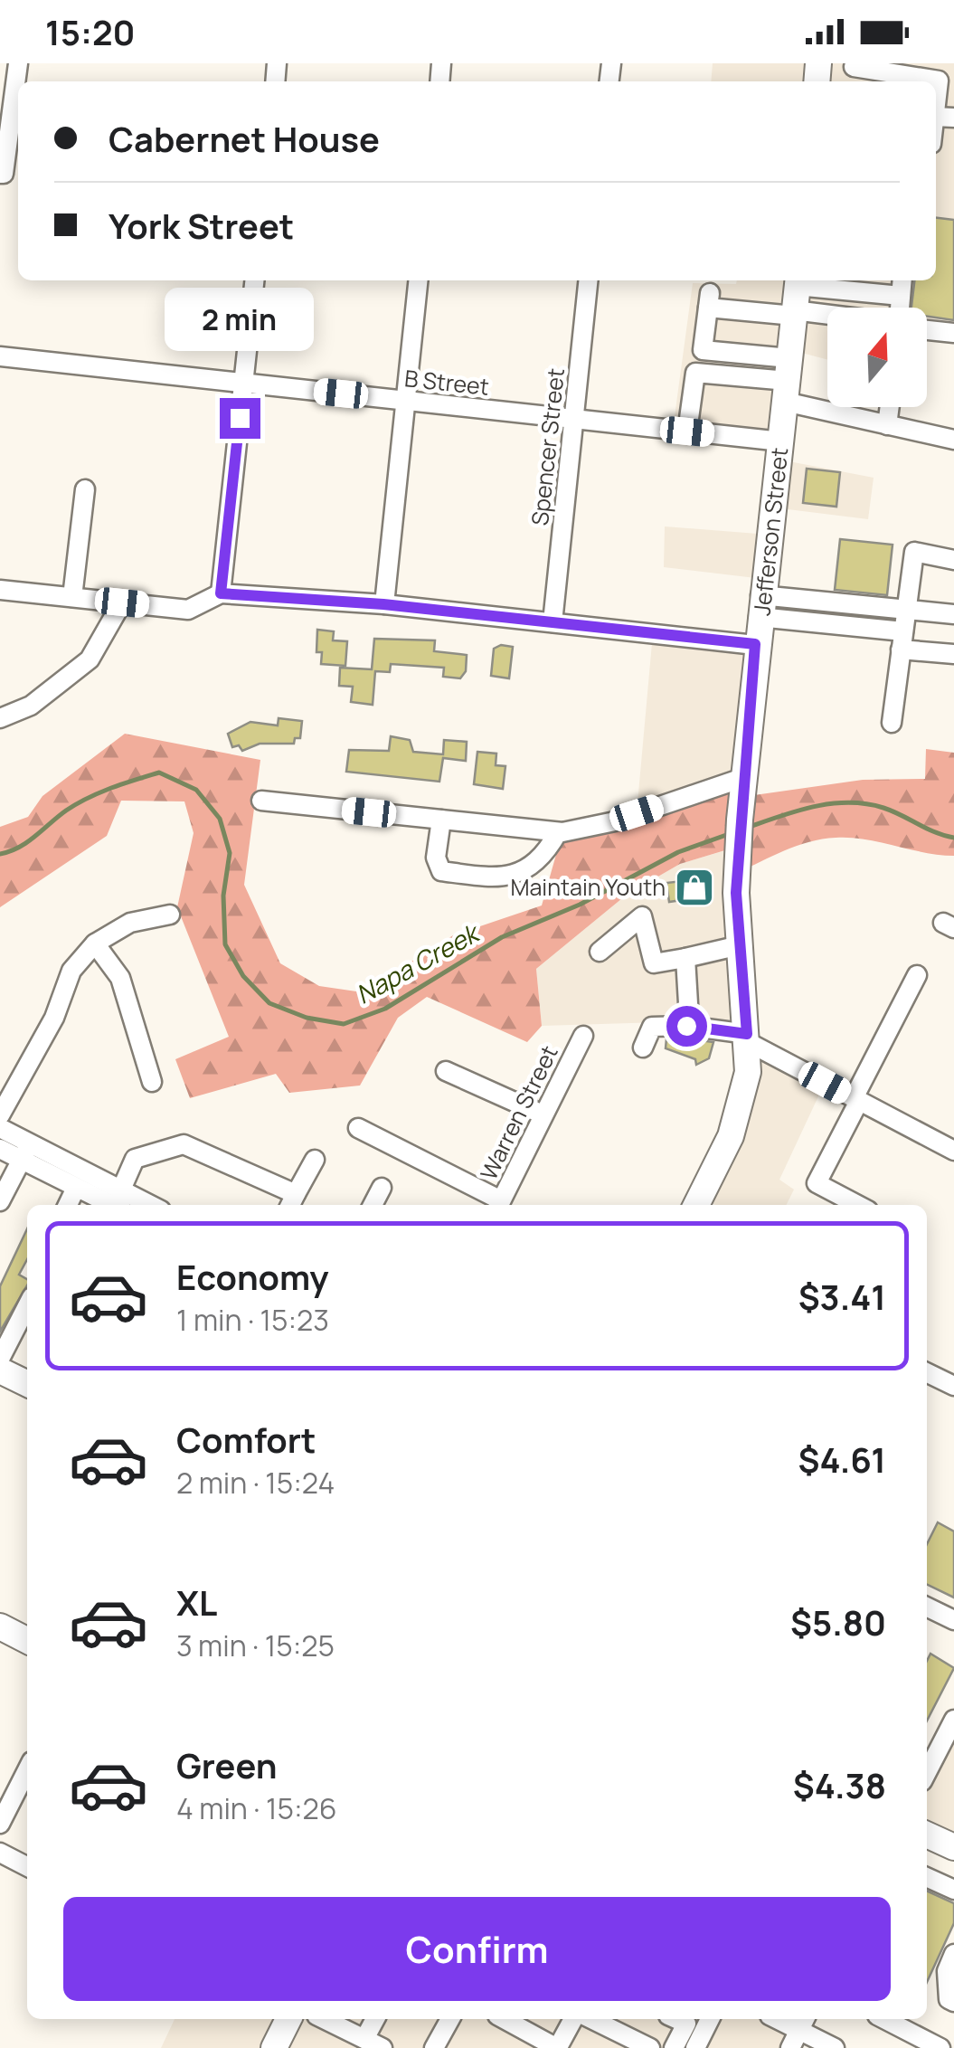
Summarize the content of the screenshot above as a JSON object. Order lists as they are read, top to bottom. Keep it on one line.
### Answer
{"streets":{"main road":["Jefferson Street"],"street":["B Street","Spencer Street","Warren Street"]},"crossings":[["B Street","Spencer Street"],["B Street","Jefferson Street"]],"water":["Napa Creek"],"places":{"shop":["Maintain Youth"]},"north":"top","page":{"status":"15:20","banner":["Cabernet House","York Street"],"bubble":"2 min","list":[{"name":"Economy","note":"1 min · 15:23","value":"$3.41"},{"name":"Comfort","note":"2 min · 15:24","value":"$4.61"},{"name":"XL","note":"3 min · 15:25","value":"$5.80"},{"name":"Green","note":"4 min · 15:26","value":"$4.38"}],"buttons":"Confirm"}}
